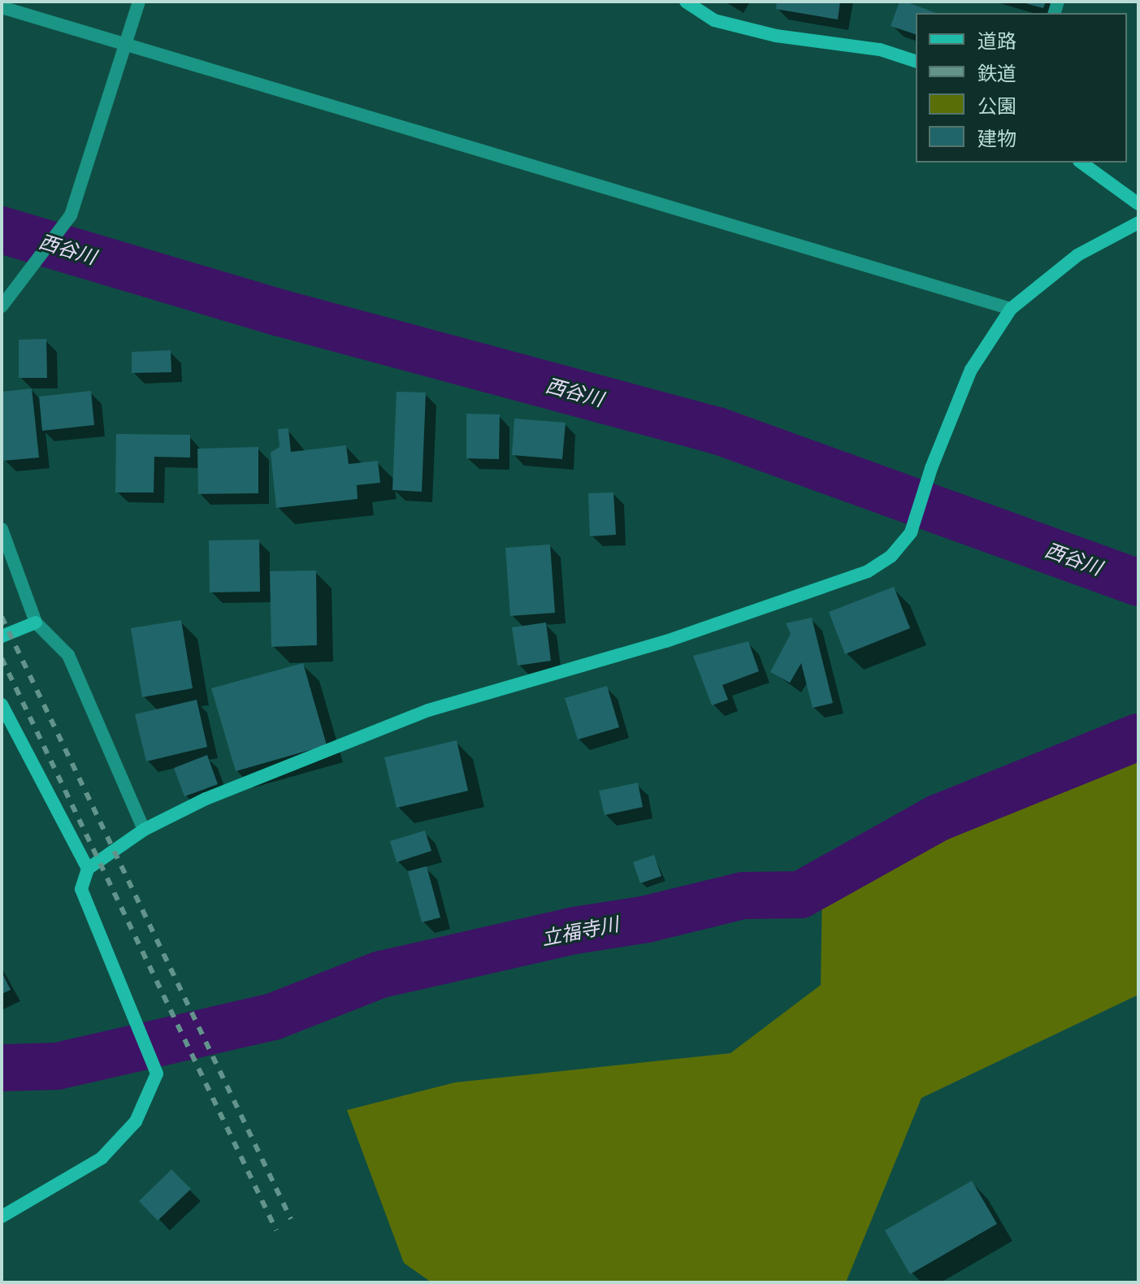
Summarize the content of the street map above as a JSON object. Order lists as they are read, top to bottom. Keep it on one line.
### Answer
{"water":["西谷川","立福寺川"],"legend":["道路","鉄道","公園","建物"]}
